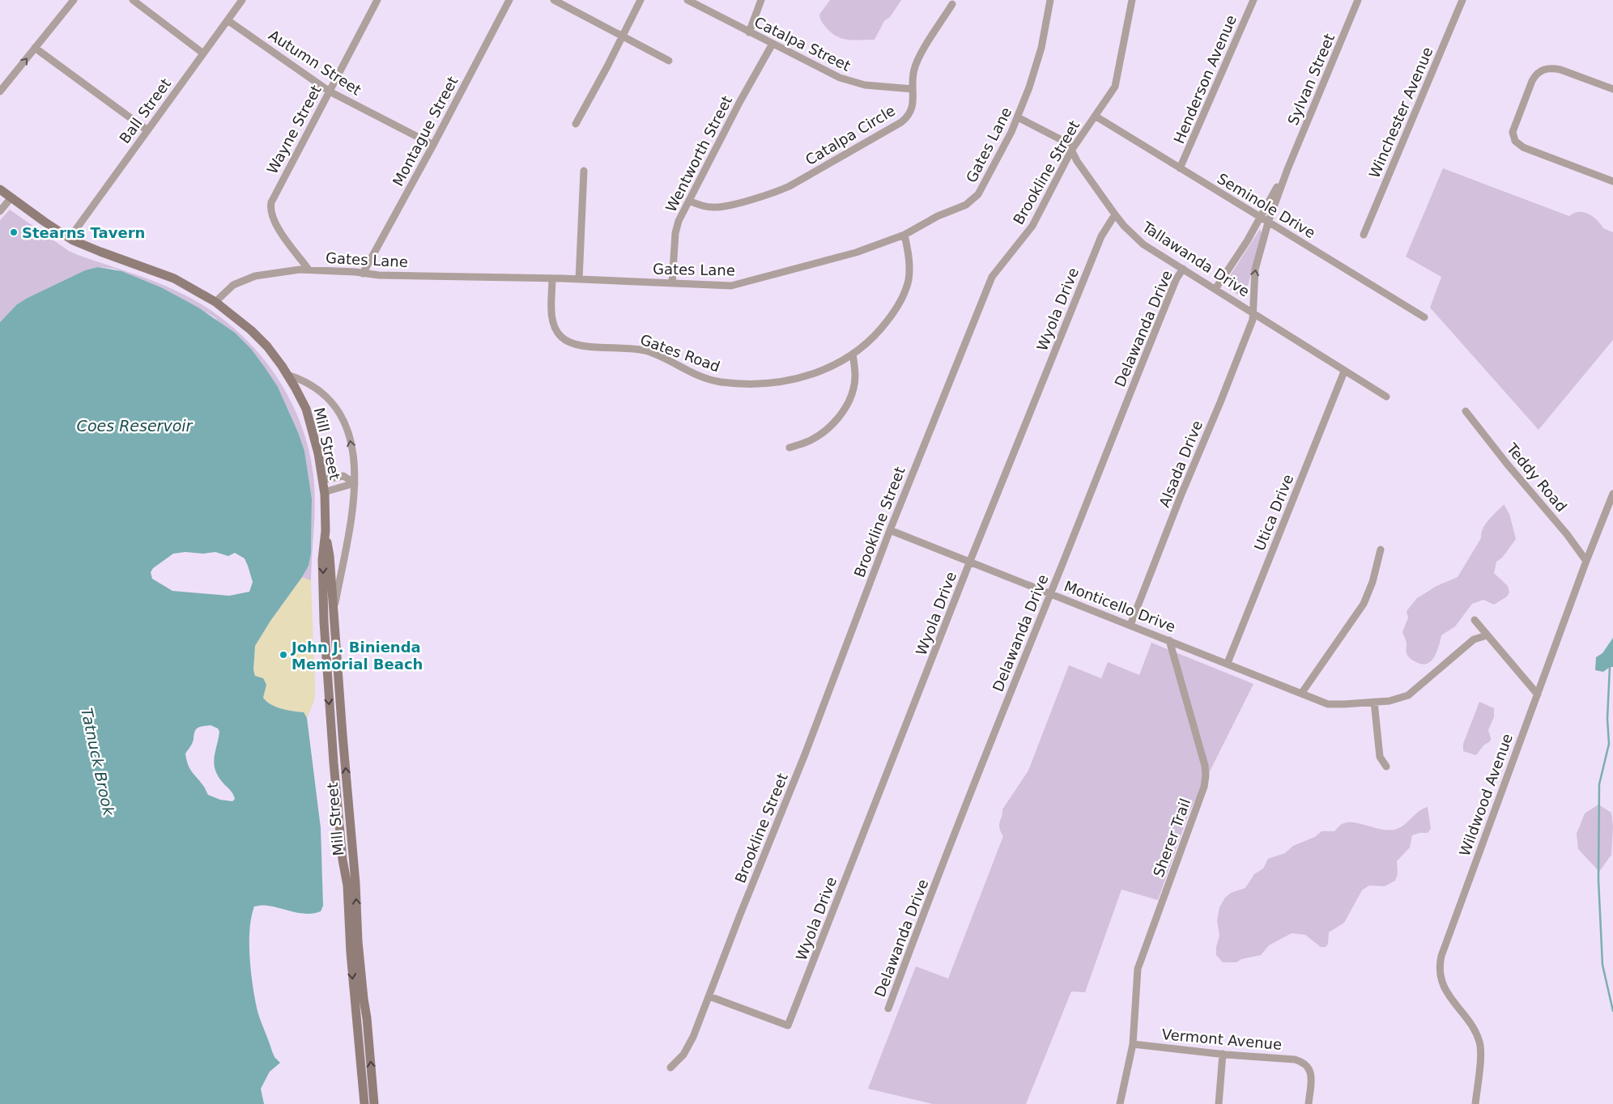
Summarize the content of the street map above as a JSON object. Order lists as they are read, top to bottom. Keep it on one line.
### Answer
{"streets":{"main road":["Mill Street"],"street":["Catalpa Street","Autumn Street","Henderson Avenue","Sylvan Street","Ball Street","Winchester Avenue","Wayne Street","Montague Street","Catalpa Circle","Gates Lane","Wentworth Street","Brookline Street","Seminole Drive","Tallawanda Drive","Wyola Drive","Delawanda Drive","Gates Road","Alsada Drive","Teddy Road","Utica Drive","Monticello Drive","Wildwood Avenue","Sherer Trail","Vermont Avenue"]},"crossings":[["Catalpa Street","Catalpa Circle"],["Catalpa Street","Wentworth Street"],["Autumn Street","Ball Street"],["Autumn Street","Wayne Street"],["Autumn Street","Montague Street"],["Henderson Avenue","Seminole Drive"],["Sylvan Street","Seminole Drive"],["Sylvan Street","Tallawanda Drive"],["Sylvan Street","Alsada Drive"],["Ball Street","Mill Street"],["Wayne Street","Gates Lane"],["Montague Street","Gates Lane"],["Catalpa Circle","Wentworth Street"],["Gates Lane","Wentworth Street"],["Gates Lane","Tallawanda Drive"],["Gates Lane","Gates Road"],["Gates Lane","Mill Street"],["Brookline Street","Seminole Drive"],["Brookline Street","Tallawanda Drive"],["Brookline Street","Wyola Drive"],["Brookline Street","Monticello Drive"],["Tallawanda Drive","Wyola Drive"],["Tallawanda Drive","Delawanda Drive"],["Tallawanda Drive","Alsada Drive"],["Tallawanda Drive","Utica Drive"],["Wyola Drive","Monticello Drive"],["Delawanda Drive","Monticello Drive"],["Alsada Drive","Monticello Drive"],["Teddy Road","Wildwood Avenue"],["Utica Drive","Monticello Drive"],["Monticello Drive","Sherer Trail"],["Sherer Trail","Vermont Avenue"]],"water":["Coes Reservoir","Tatnuck Brook"],"places":["Stearns Tavern","John J. Binienda Memorial Beach"]}
